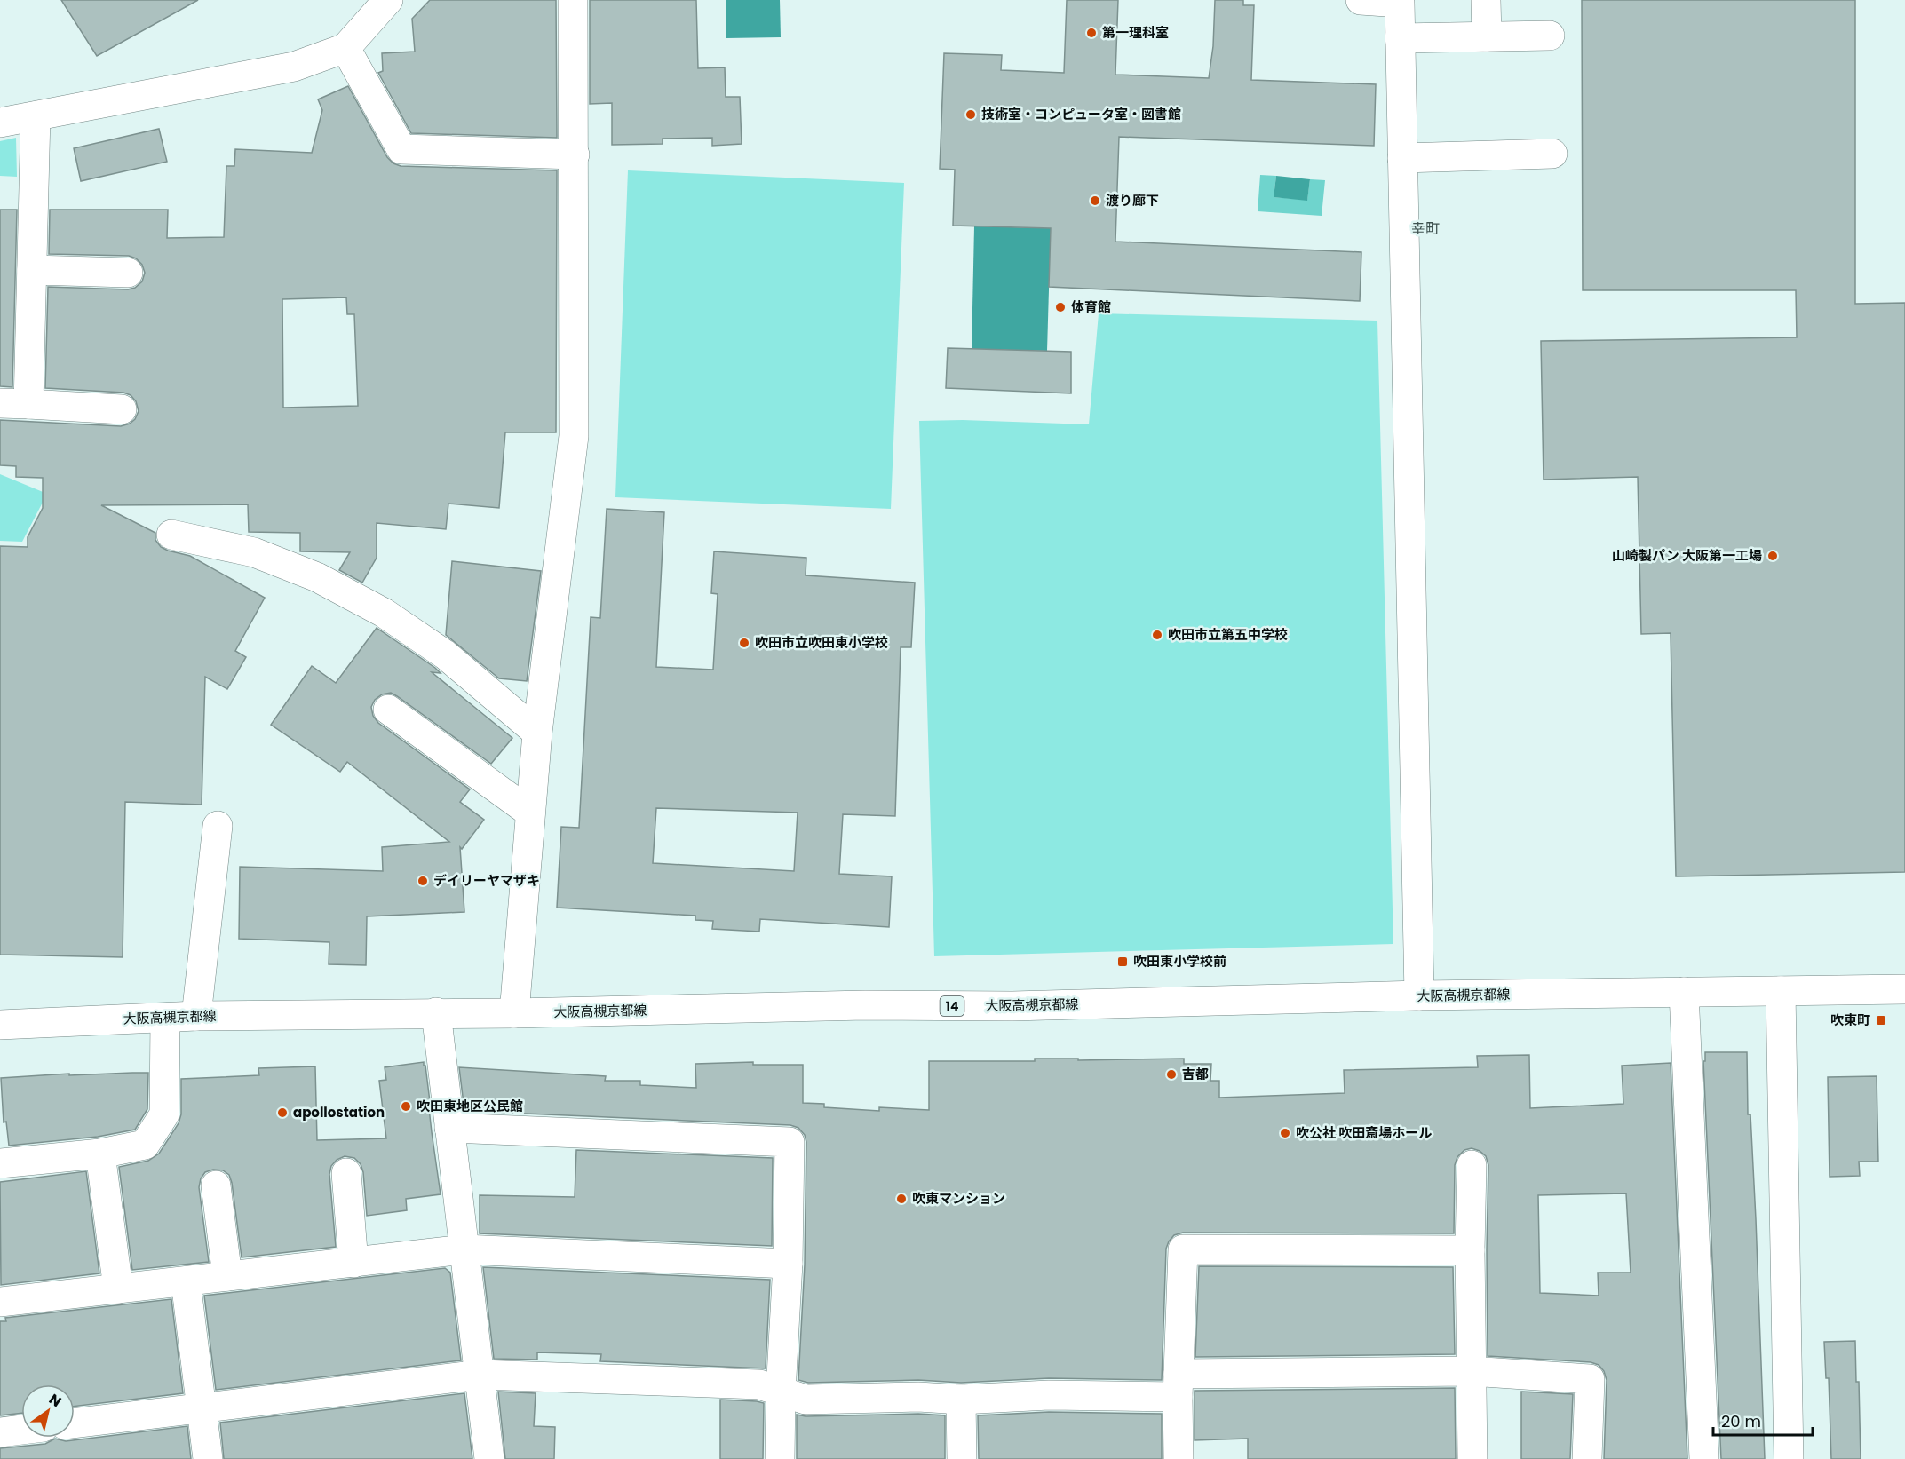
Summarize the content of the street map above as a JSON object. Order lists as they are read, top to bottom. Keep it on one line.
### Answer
{"streets":{"street":["大阪高槻京都線","14"]},"districts":["幸町"],"places":{"other":["第一理科室","技術室・コンピュータ室・図書館","渡り廊下","体育館","山崎製パン 大阪第一工場","吹田市立第五中学校","吹田市立吹田東小学校","デイリーヤマザキ","吉都","吹田東地区公民館","apollostation","吹公社 吹田斎場ホール","吹東マンション"],"transit":["吹田東小学校前","吹東町"]},"scale_bar":"20 m","north":"top right"}
